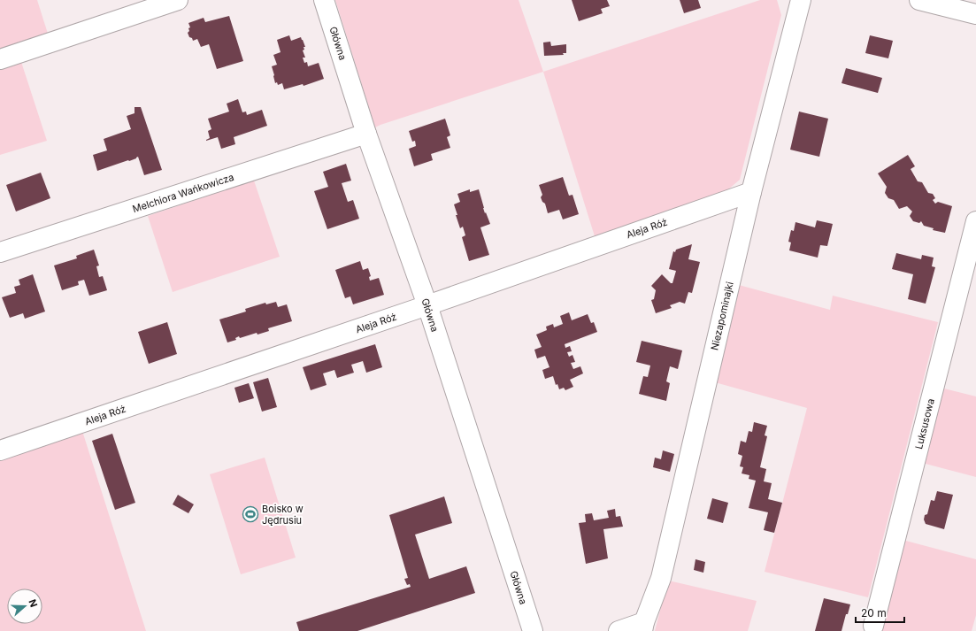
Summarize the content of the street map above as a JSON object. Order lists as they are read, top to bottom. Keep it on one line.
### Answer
{"streets":{"street":["Główna","Melchiora Wańkowicza","Aleja Róż","Niezapominajki","Luksusowa"]},"crossings":[["Główna","Melchiora Wańkowicza"],["Główna","Aleja Róż"],["Aleja Róż","Niezapominajki"]],"places":{"sports":["Boisko w Jędrusiu"]},"scale_bar":"20 m","north":"right"}
